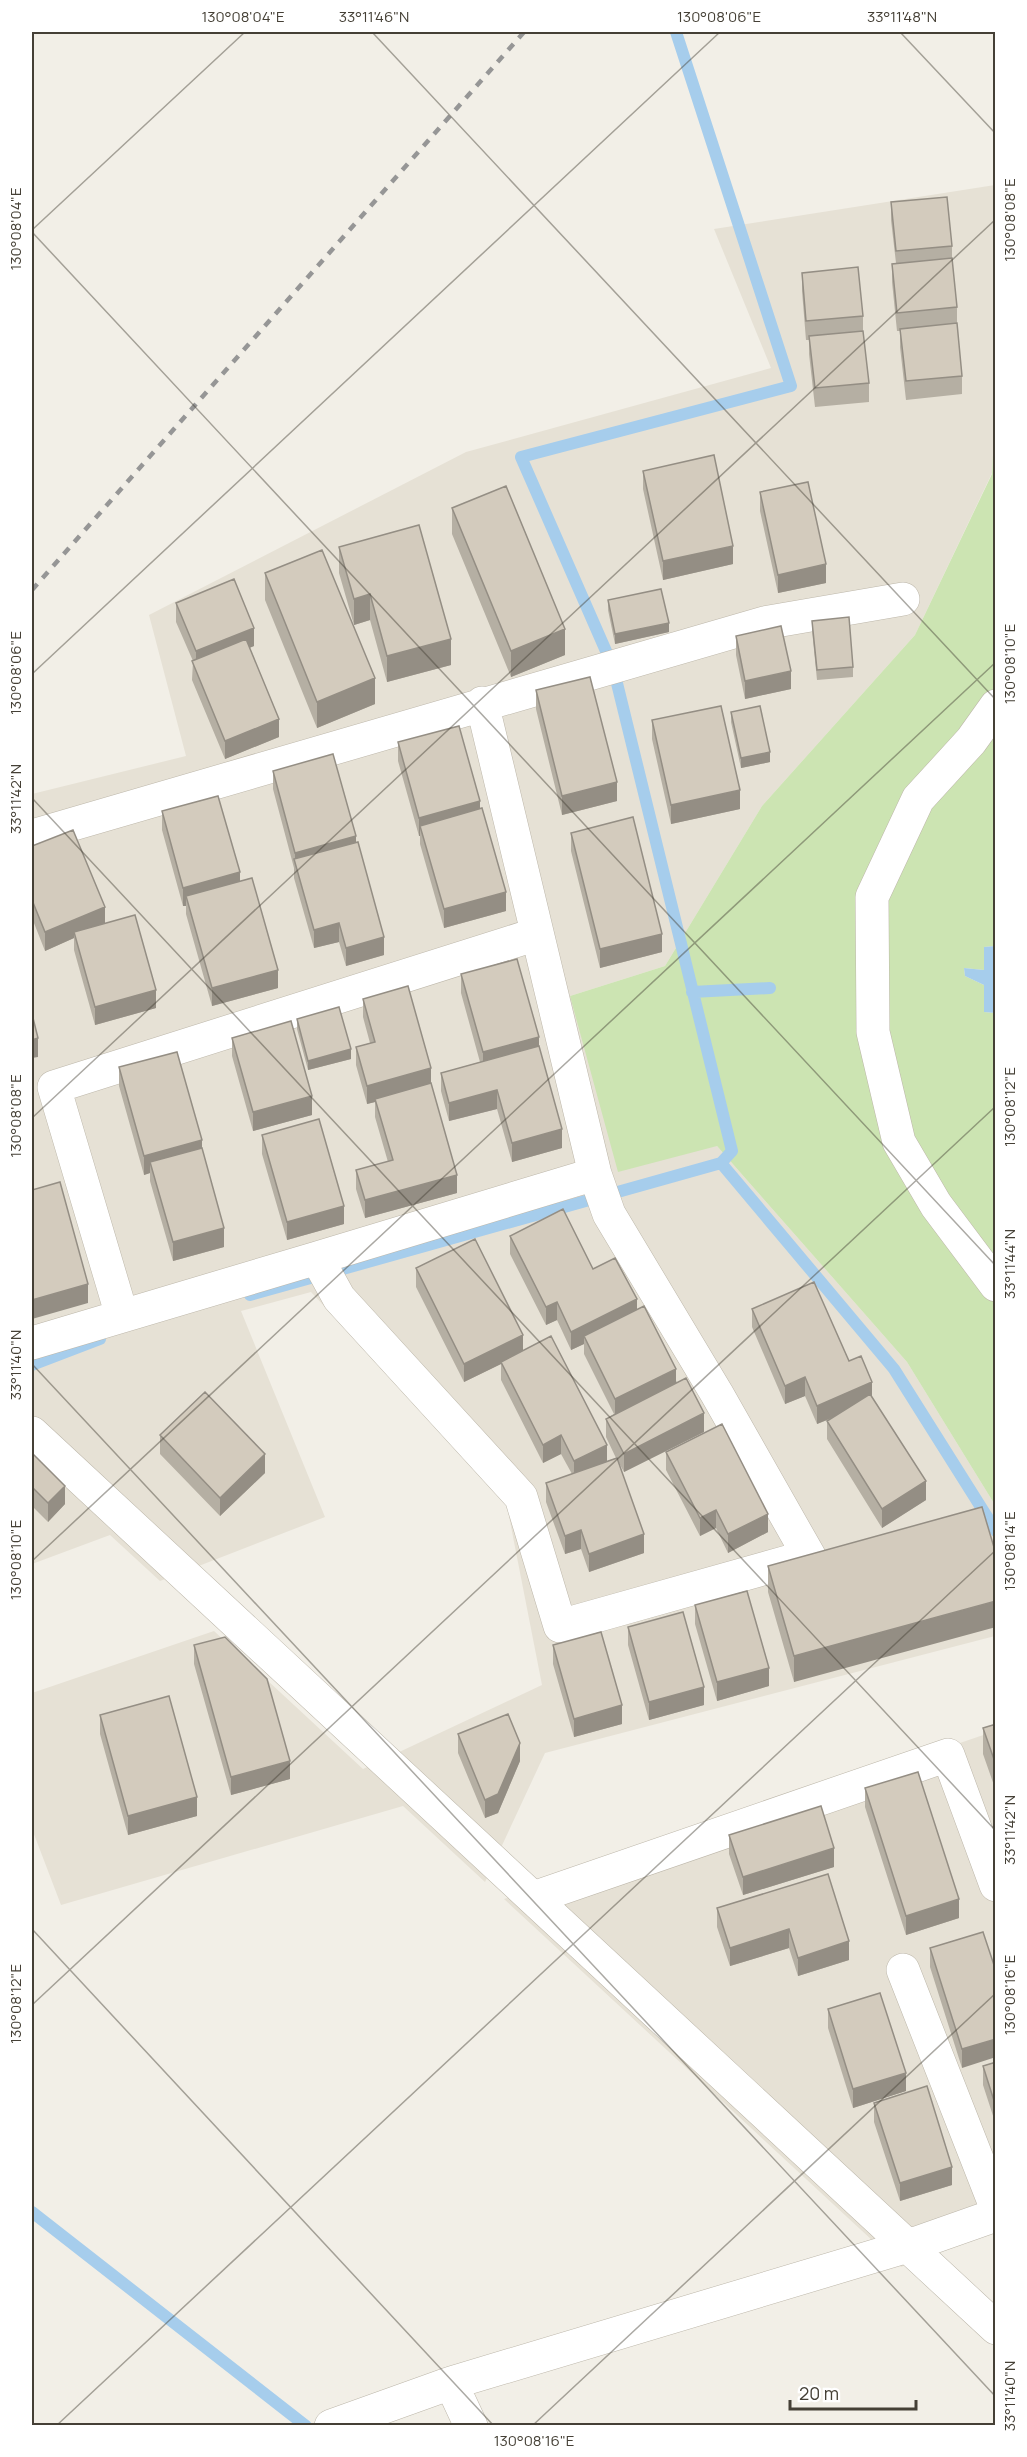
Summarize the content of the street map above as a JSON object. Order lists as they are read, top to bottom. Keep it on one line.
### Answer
{"scale_bar":"20 m","coordinates":["130°08'04\"E","33°11'46\"N","130°08'06\"E","33°11'48\"N","130°08'08\"E","130°08'10\"E","33°11'42\"N","130°08'12\"E","33°11'44\"N","33°11'40\"N","130°08'14\"E","130°08'16\"E"]}
